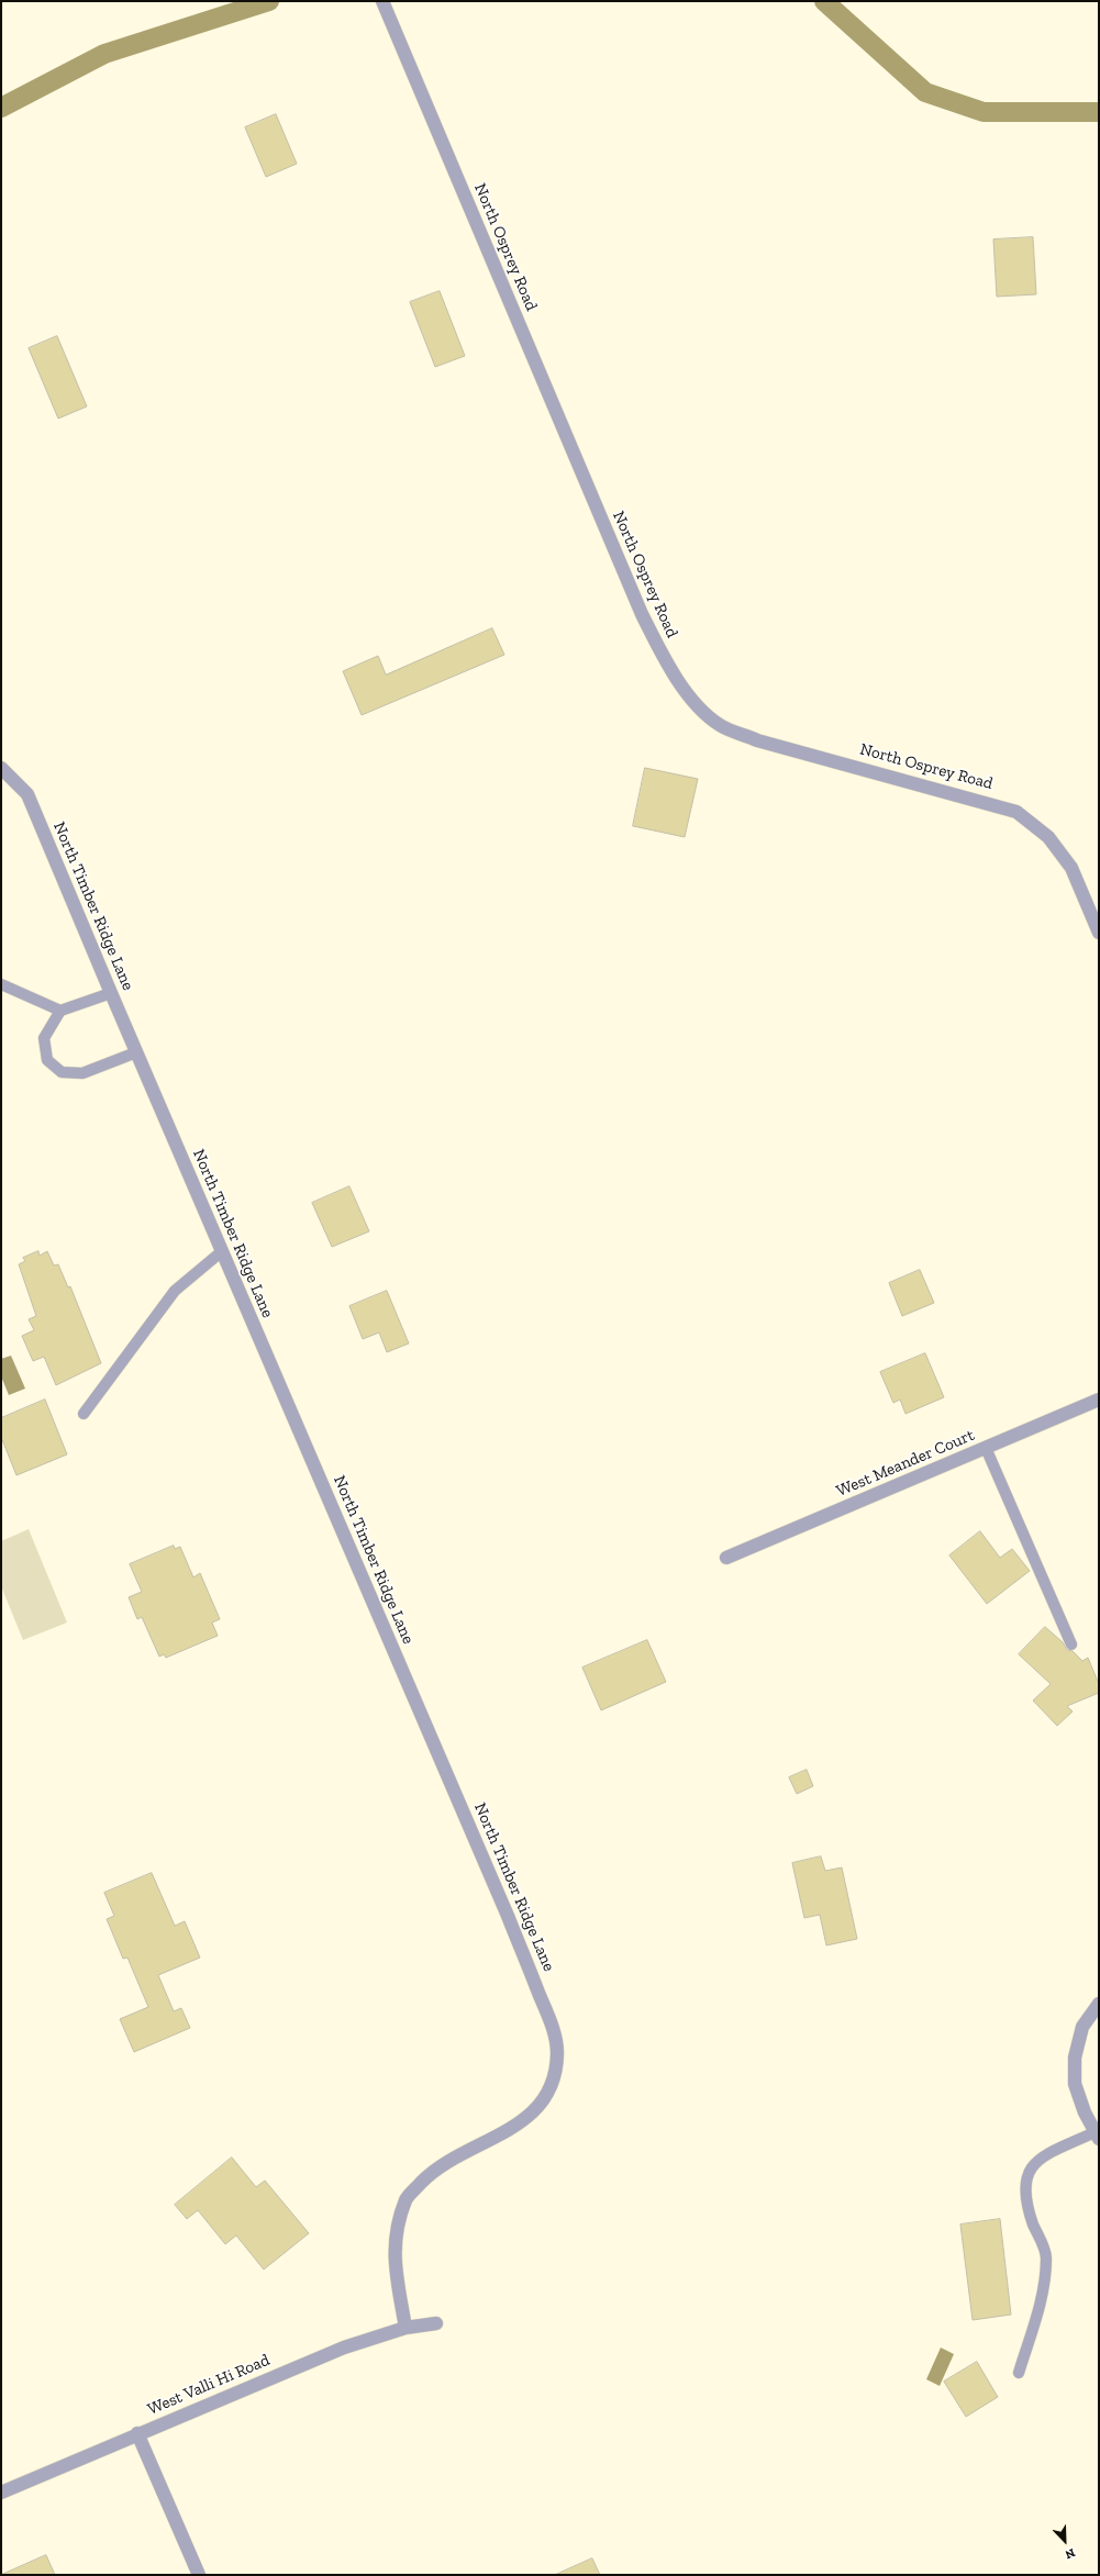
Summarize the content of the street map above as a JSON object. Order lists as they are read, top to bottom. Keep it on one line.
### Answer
{"streets":{"street":["North Osprey Road","North Timber Ridge Lane","West Meander Court","West Valli Hi Road"]},"crossings":[["North Timber Ridge Lane","West Valli Hi Road"]],"north":"bottom right"}
